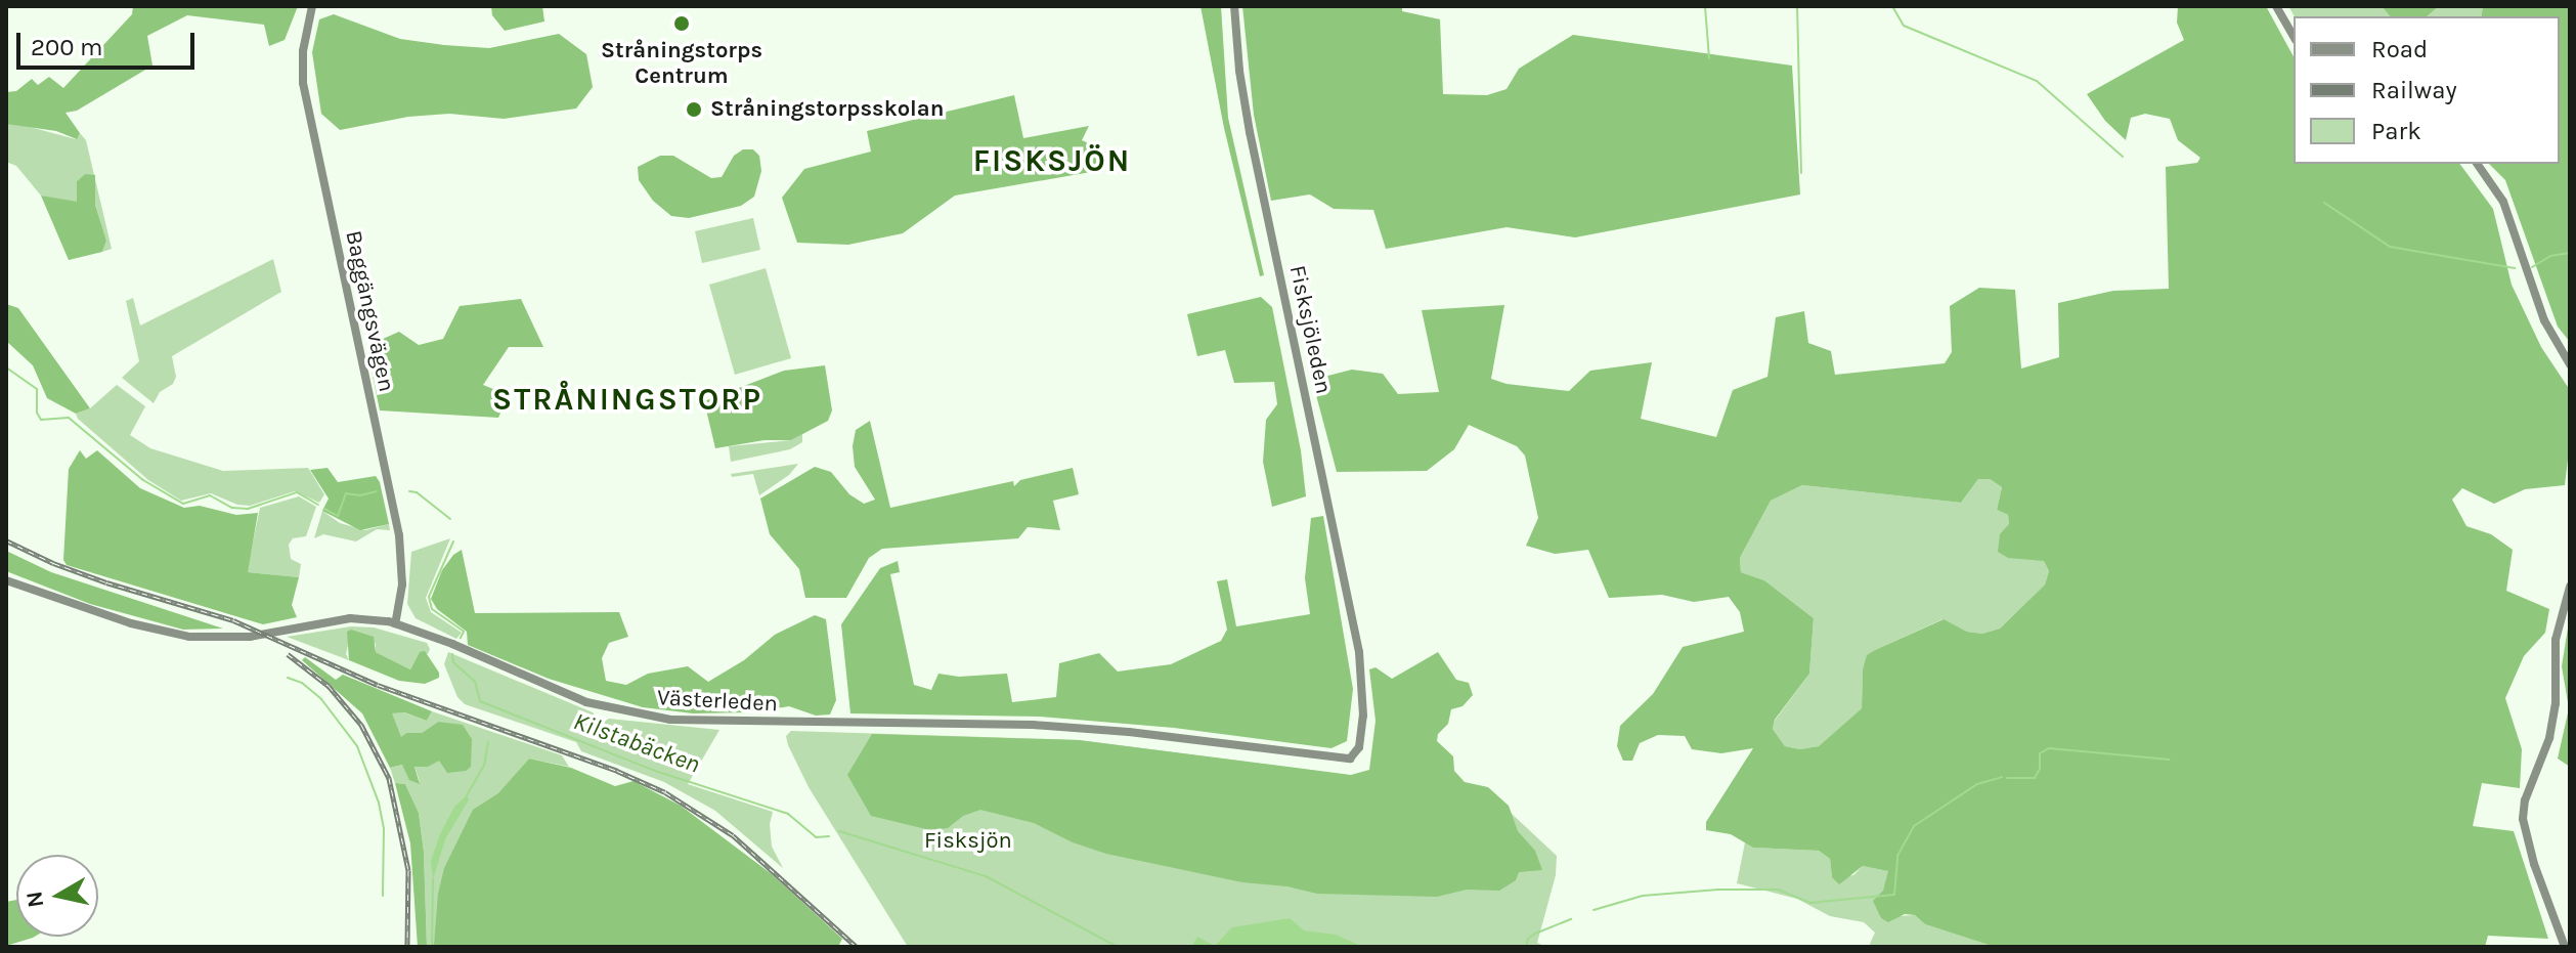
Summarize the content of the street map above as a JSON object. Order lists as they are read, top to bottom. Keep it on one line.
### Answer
{"streets":{"street":["Baggängsvägen","Fisksjöleden","Västerleden"]},"crossings":[["Baggängsvägen","Västerleden"],["Fisksjöleden","Västerleden"]],"districts":["FISKSJÖN","STRÅNINGSTORP"],"water":["Kilstabäcken"],"parks":["Fisksjön"],"places":["Stråningstorps Centrum","Stråningstorpsskolan"],"legend":["Road","Railway","Park"],"scale_bar":"200 m","north":"left"}
